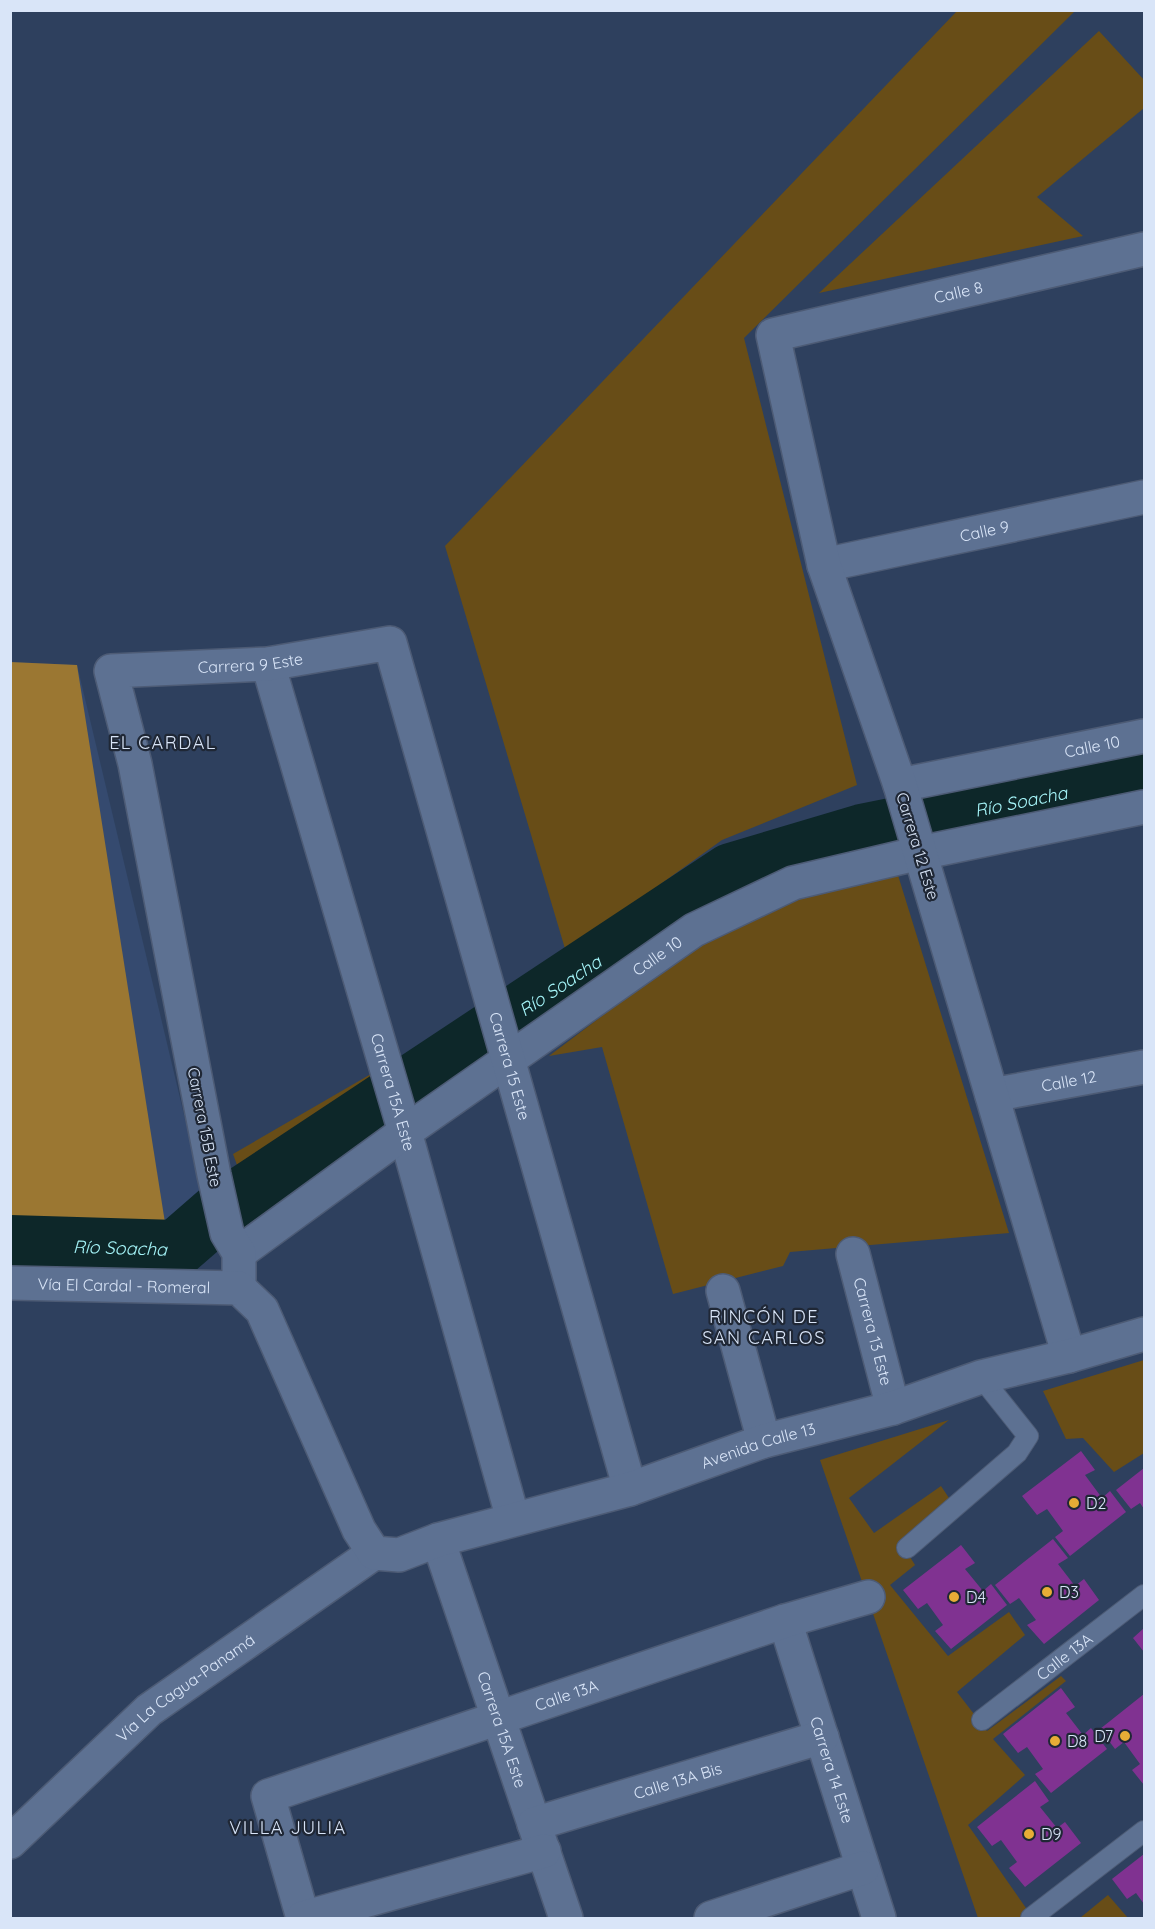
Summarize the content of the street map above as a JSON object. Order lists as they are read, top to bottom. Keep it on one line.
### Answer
{"streets":{"street":["Calle 8","Calle 9","Carrera 9 Este","Calle 10","Carrera 12 Este","Carrera 15 Este","Calle 12","Carrera 15A Este","Carrera 15B Este","Vía El Cardal - Romeral","Carrera 13 Este","Avenida Calle 13","Calle 13A","Vía La Cagua-Panamá","Carrera 14 Este","Calle 13A Bis"]},"crossings":[["Calle 8","Carrera 12 Este"],["Calle 9","Carrera 12 Este"],["Carrera 9 Este","Carrera 15 Este"],["Carrera 9 Este","Carrera 15A Este"],["Carrera 9 Este","Carrera 15B Este"],["Calle 10","Carrera 12 Este"],["Calle 10","Carrera 15 Este"],["Calle 10","Carrera 15A Este"],["Calle 10","Carrera 15B Este"],["Carrera 12 Este","Calle 12"],["Carrera 12 Este","Avenida Calle 13"],["Carrera 15 Este","Avenida Calle 13"],["Carrera 15A Este","Avenida Calle 13"],["Carrera 15A Este","Calle 13A"],["Carrera 15A Este","Calle 13A Bis"],["Carrera 15B Este","Vía El Cardal - Romeral"],["Carrera 13 Este","Avenida Calle 13"],["Avenida Calle 13","Vía La Cagua-Panamá"],["Calle 13A","Carrera 14 Este"],["Calle 13A","Calle 13A Bis"],["Carrera 14 Este","Calle 13A Bis"]],"districts":["EL CARDAL","RINCÓN DE SAN CARLOS","VILLA JULIA"],"water":["Río Soacha"],"places":["D2","D3","D4","D7","D8","D9"]}
